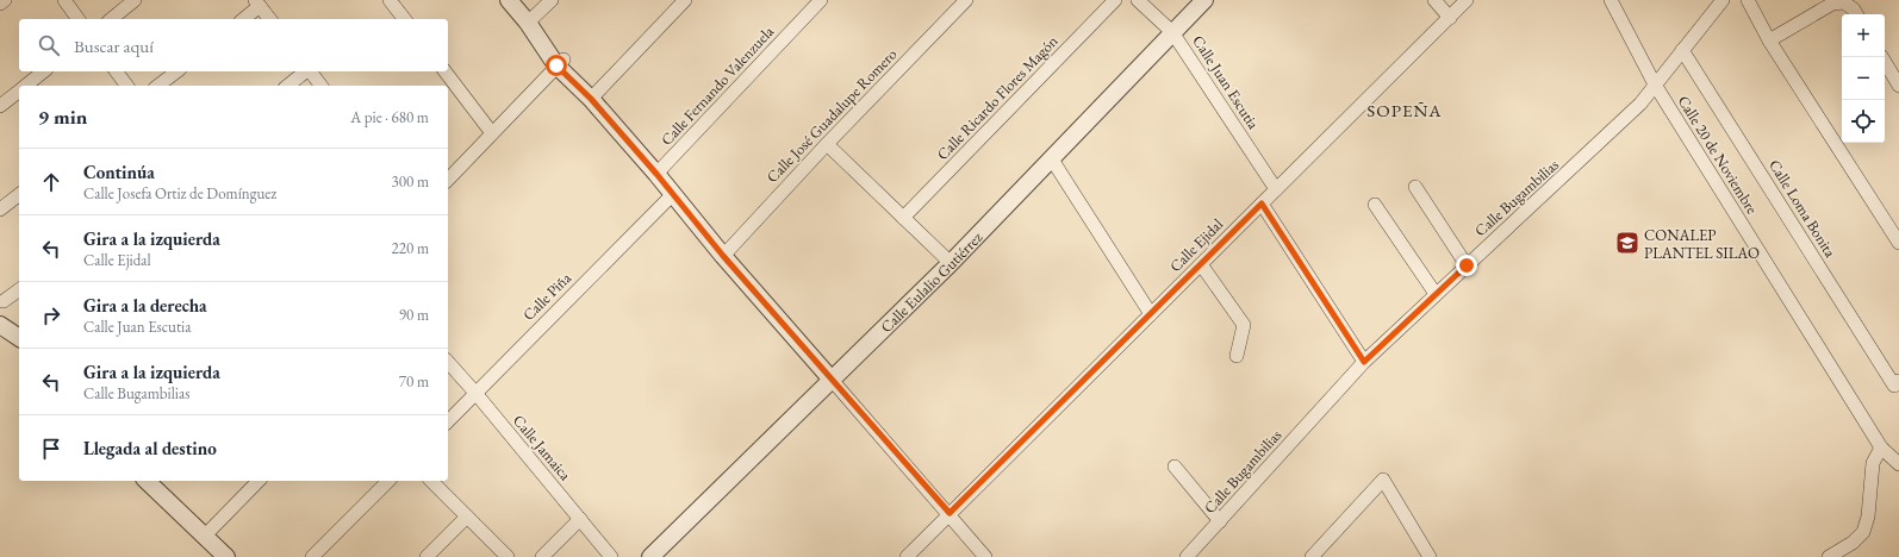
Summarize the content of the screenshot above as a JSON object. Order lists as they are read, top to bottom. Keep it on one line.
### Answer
{"streets":{"street":["Calle Juan Escutia","Calle Fernando Valenzuela","Calle Ricardo Flores Magón","Calle José Guadalupe Romero","Calle 20 de Noviembre","Calle Bugambilias","Calle Loma Bonita","Calle Ejidal","Calle Eulalio Gutiérrez","Calle Piña","Calle Jamaica"]},"crossings":[["Calle Juan Escutia","Calle Ejidal"],["Calle Juan Escutia","Calle Eulalio Gutiérrez"],["Calle 20 de Noviembre","Calle Bugambilias"],["Calle Bugambilias","Calle Loma Bonita"],["Calle Piña","Calle Jamaica"]],"districts":["SOPEÑA"],"places":{"school or university":["CONALEP PLANTEL SILAO"]},"page":{"map_buttons":["+","−"],"search":"Buscar aquí","heading":["9 min","A pie · 680 m"],"list":[["Continúa","Calle Josefa Ortiz de Domínguez","300 m"],["Gira a la izquierda","Calle Ejidal","220 m"],["Gira a la derecha","Calle Juan Escutia","90 m"],["Gira a la izquierda","Calle Bugambilias","70 m"],"Llegada al destino"]}}
